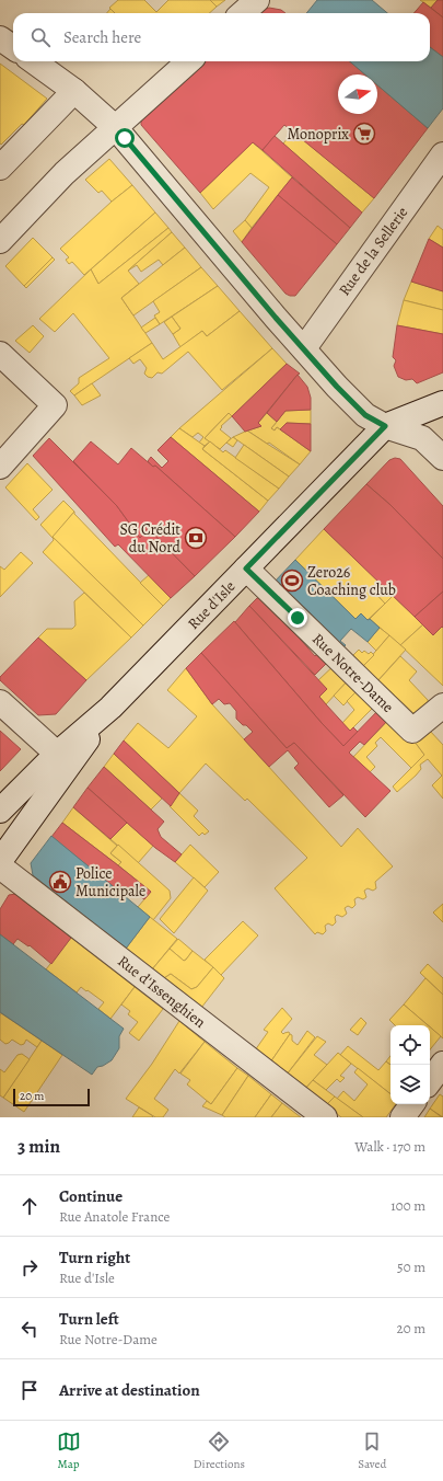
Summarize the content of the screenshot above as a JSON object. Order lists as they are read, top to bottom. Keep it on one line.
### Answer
{"streets":{"street":["Rue de la Sellerie","Rue d'Isle","Rue Notre-Dame","Rue d'Issenghien"]},"crossings":[["Rue d'Isle","Rue Notre-Dame"]],"places":{"supermarket":["Monoprix"],"bank":["SG Crédit du Nord"],"sports":["Zero26 Coaching club"],"public building":["Police Municipale"]},"scale_bar":"20 m","north":"right","page":{"search":"Search here","scale":"20 m","heading":["3 min","Walk · 170 m"],"list":[["Continue","Rue Anatole France","100 m"],["Turn right","Rue d'Isle","50 m"],["Turn left","Rue Notre-Dame","20 m"],"Arrive at destination"],"nav":["Map","Directions","Saved"]}}
